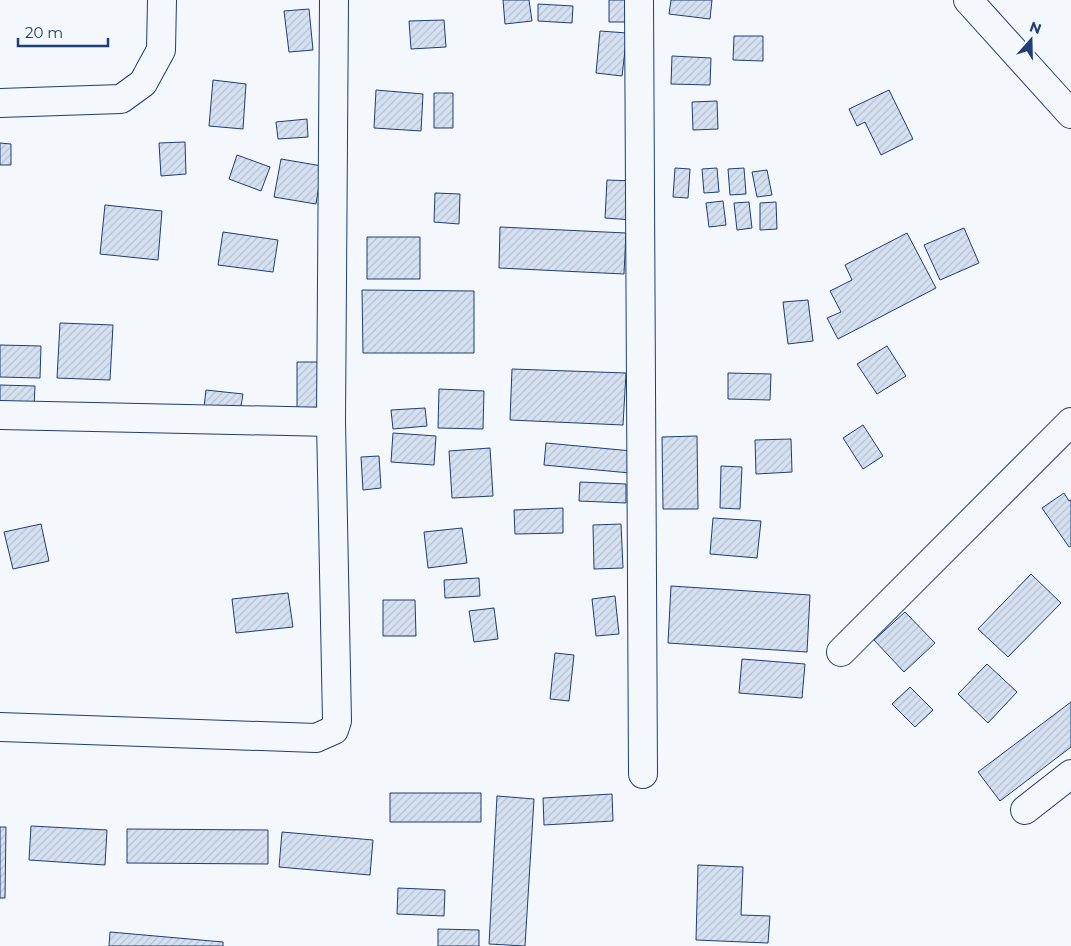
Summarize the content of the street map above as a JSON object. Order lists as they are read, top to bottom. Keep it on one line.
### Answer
{"scale_bar":"20 m","north":"top"}
